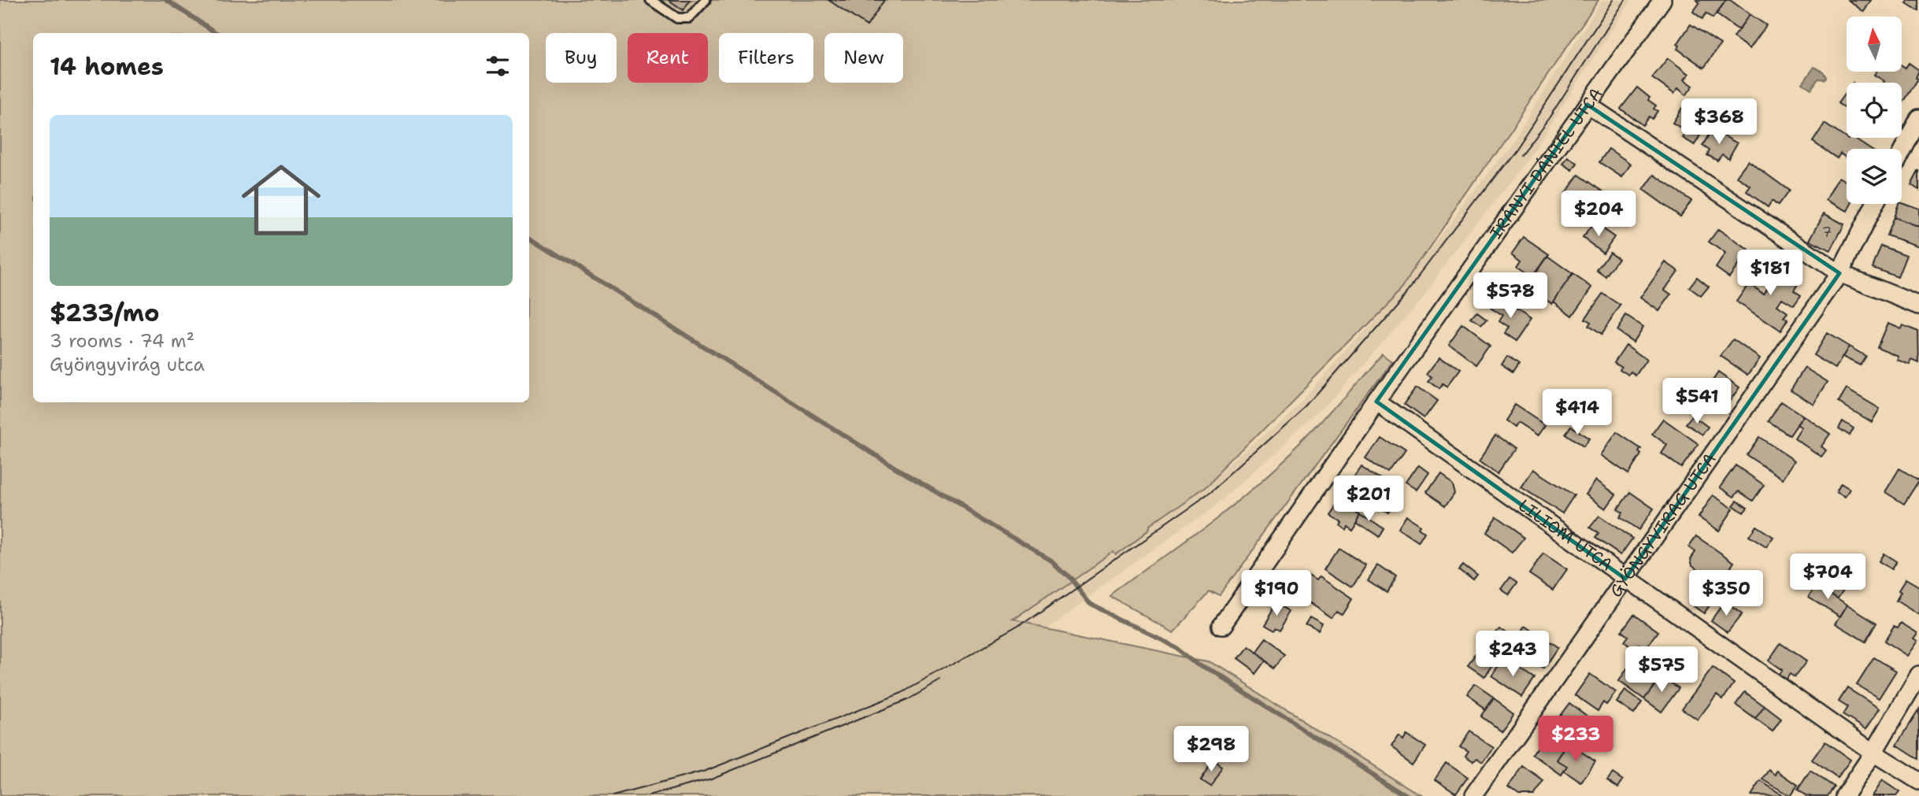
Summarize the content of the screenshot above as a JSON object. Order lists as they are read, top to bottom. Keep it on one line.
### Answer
{"streets":{"street":["IRÁNYI DÁNIEL UTCA","GYÖNGYVIRÁG UTCA","LILIOM UTCA"]},"crossings":[["IRÁNYI DÁNIEL UTCA","LILIOM UTCA"],["GYÖNGYVIRÁG UTCA","LILIOM UTCA"]],"house_numbers":["7"],"north":"top","page":{"chip":["Buy","Rent","Filters","New"],"heading":"14 homes","price":["$368","$204","$181","$578","$541","$414","$201","$704","$190","$350","$243","$575","$233","$298"],"list":[{"name":"$233/mo","note":"3 rooms · 74 m² · Gyöngyvirág utca"}]}}
